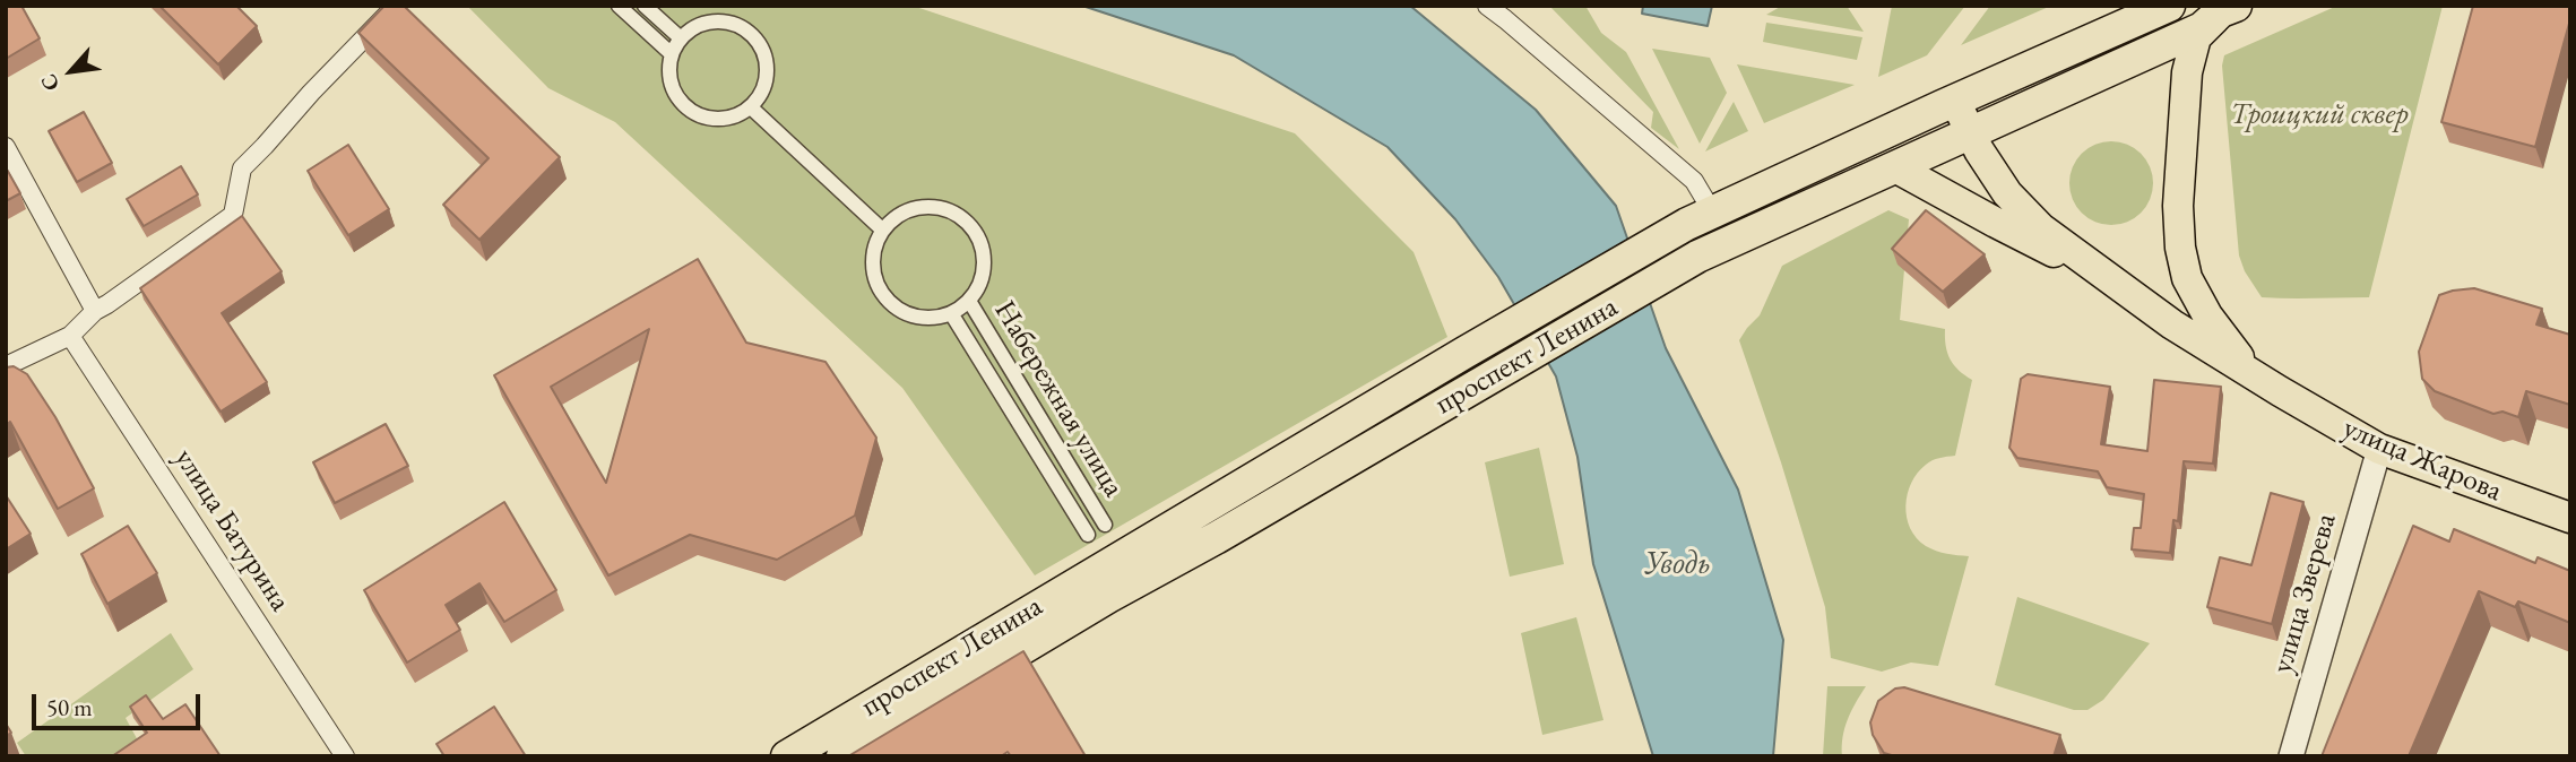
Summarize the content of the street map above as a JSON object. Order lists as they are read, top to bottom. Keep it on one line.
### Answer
{"streets":{"highway":["проспект Ленина"],"main road":["улица Жарова"],"street":["Набережная улица","улица Батурина","улица Зверева"]},"crossings":[["улица Жарова","улица Зверева"]],"water":["Уводь"],"parks":["Троицкий сквер"],"scale_bar":"50 m","north":"bottom left"}
